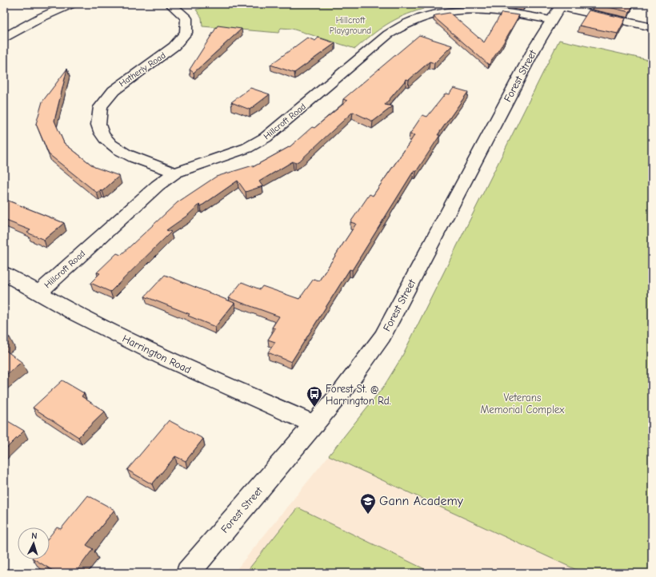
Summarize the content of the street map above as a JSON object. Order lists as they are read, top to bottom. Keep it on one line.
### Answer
{"streets":{"street":["Hatherly Road","Forest Street","Hillcroft Road","Harrington Road"]},"crossings":[["Hatherly Road","Hillcroft Road"],["Forest Street","Hillcroft Road"],["Forest Street","Harrington Road"],["Hillcroft Road","Harrington Road"]],"parks":["Hillcroft Playground","Veterans Memorial Complex"],"places":{"bus stop":["Forest St. @ Harrington Rd."],"school or university":["Gann Academy"]},"north":"top"}
